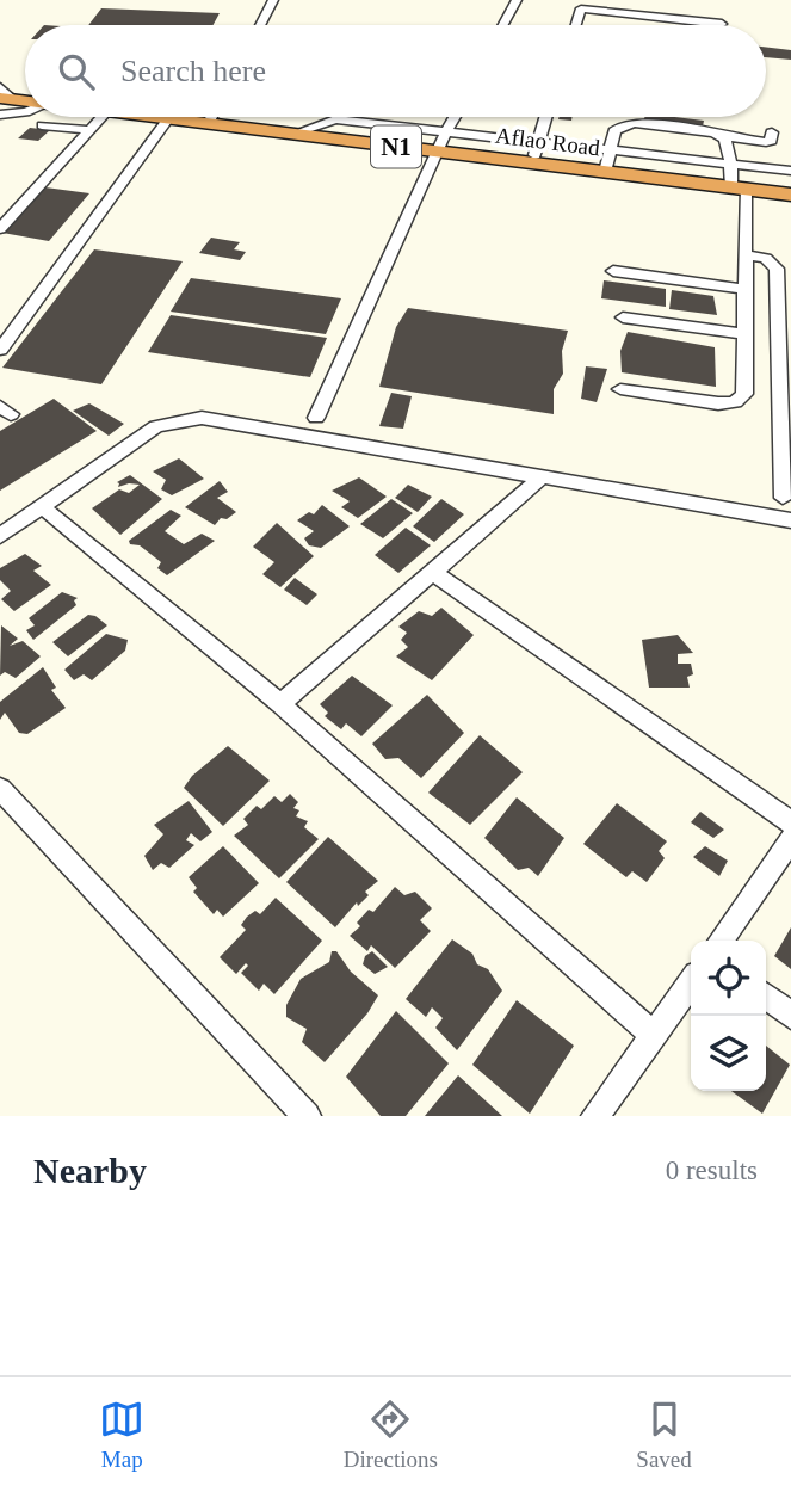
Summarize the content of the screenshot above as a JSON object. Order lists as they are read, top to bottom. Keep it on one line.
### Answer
{"streets":{"highway":["Aflao Road","N1"]},"page":{"search":"Search here","heading":["Nearby","0 results"],"nav":["Map","Directions","Saved"]}}
